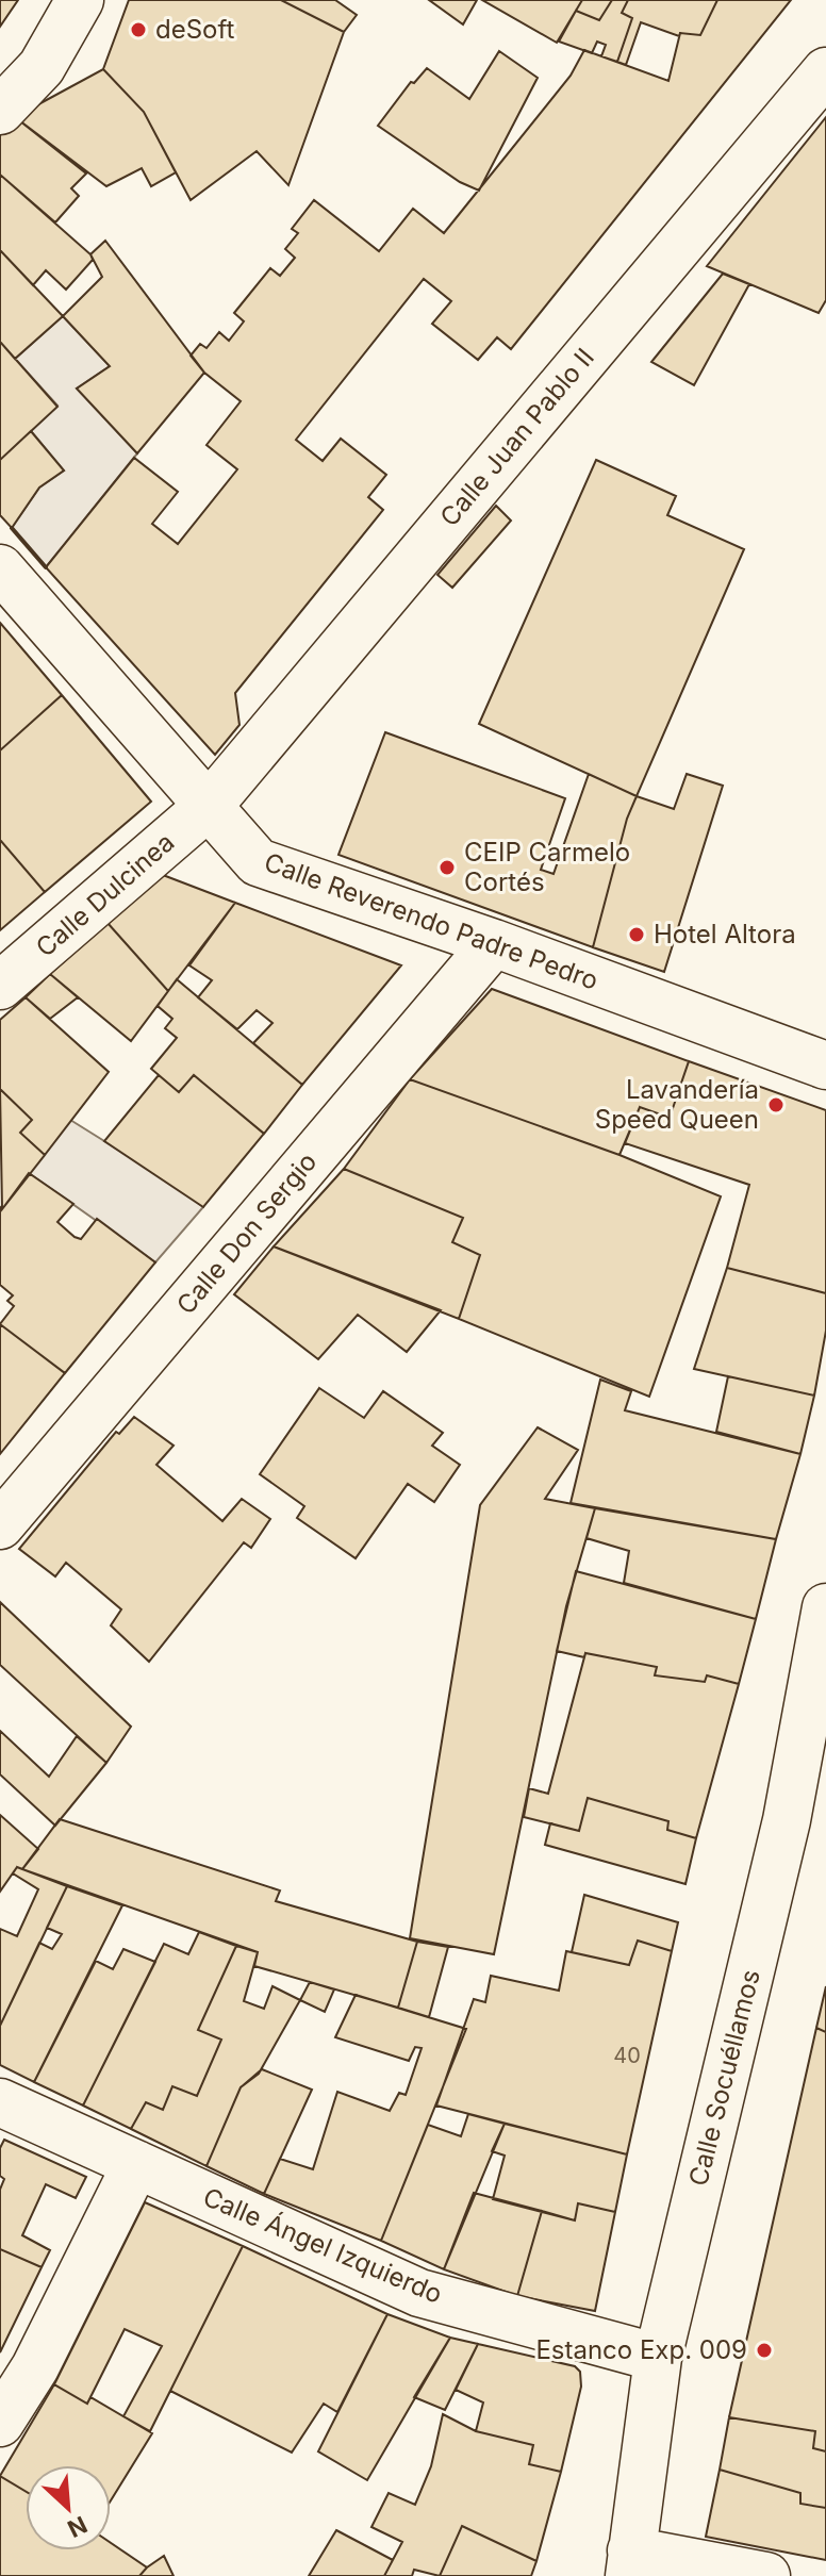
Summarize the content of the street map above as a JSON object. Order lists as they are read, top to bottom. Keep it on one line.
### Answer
{"streets":{"street":["Calle Juan Pablo II","Calle Dulcinea","Calle Reverendo Padre Pedro","Calle Don Sergio","Calle Socuéllamos","Calle Ángel Izquierdo"]},"crossings":[["Calle Juan Pablo II","Calle Dulcinea"],["Calle Juan Pablo II","Calle Reverendo Padre Pedro"],["Calle Dulcinea","Calle Reverendo Padre Pedro"],["Calle Reverendo Padre Pedro","Calle Don Sergio"],["Calle Socuéllamos","Calle Ángel Izquierdo"]],"places":["deSoft","CEIP Carmelo Cortés","Hotel Altora","Lavandería Speed Queen","Estanco Exp. 009"],"house_numbers":["40"],"north":"bottom right"}
